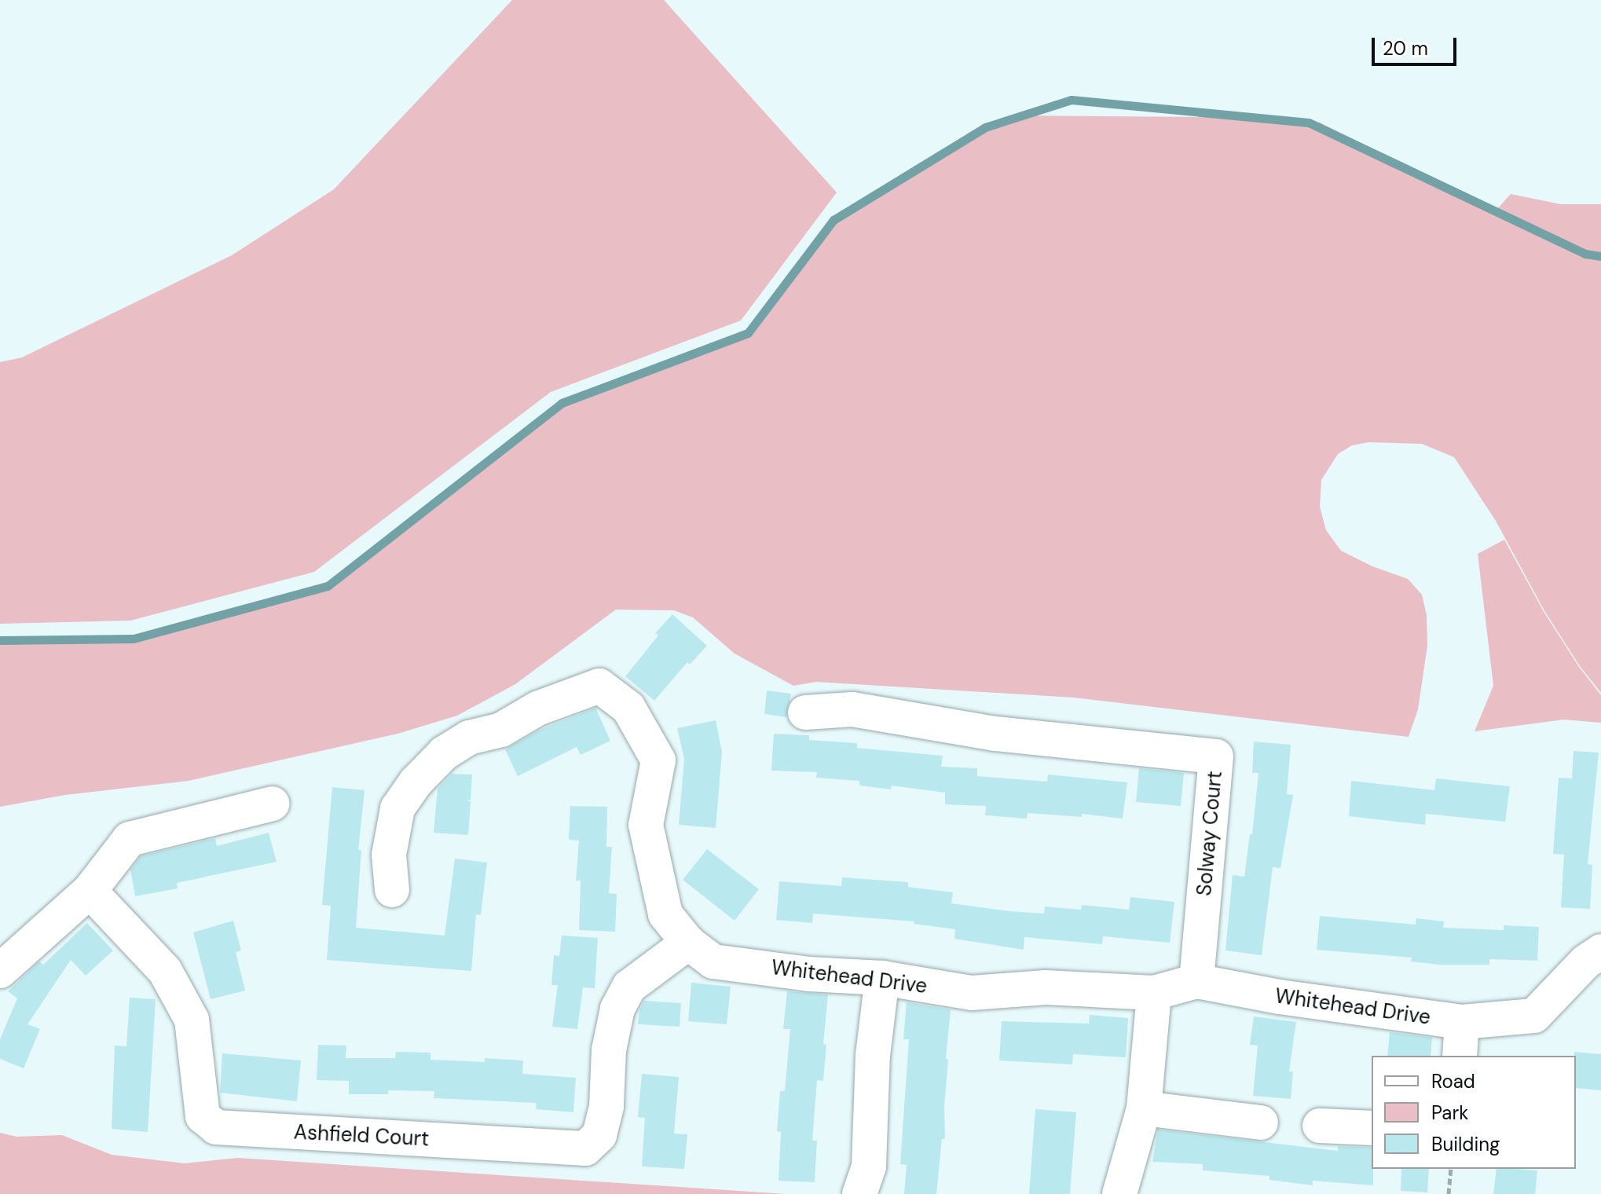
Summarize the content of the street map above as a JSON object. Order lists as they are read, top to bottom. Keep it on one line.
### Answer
{"streets":{"street":["Solway Court","Whitehead Drive","Ashfield Court"]},"crossings":[["Solway Court","Whitehead Drive"],["Whitehead Drive","Ashfield Court"]],"legend":["Road","Park","Building"],"scale_bar":"20 m"}
